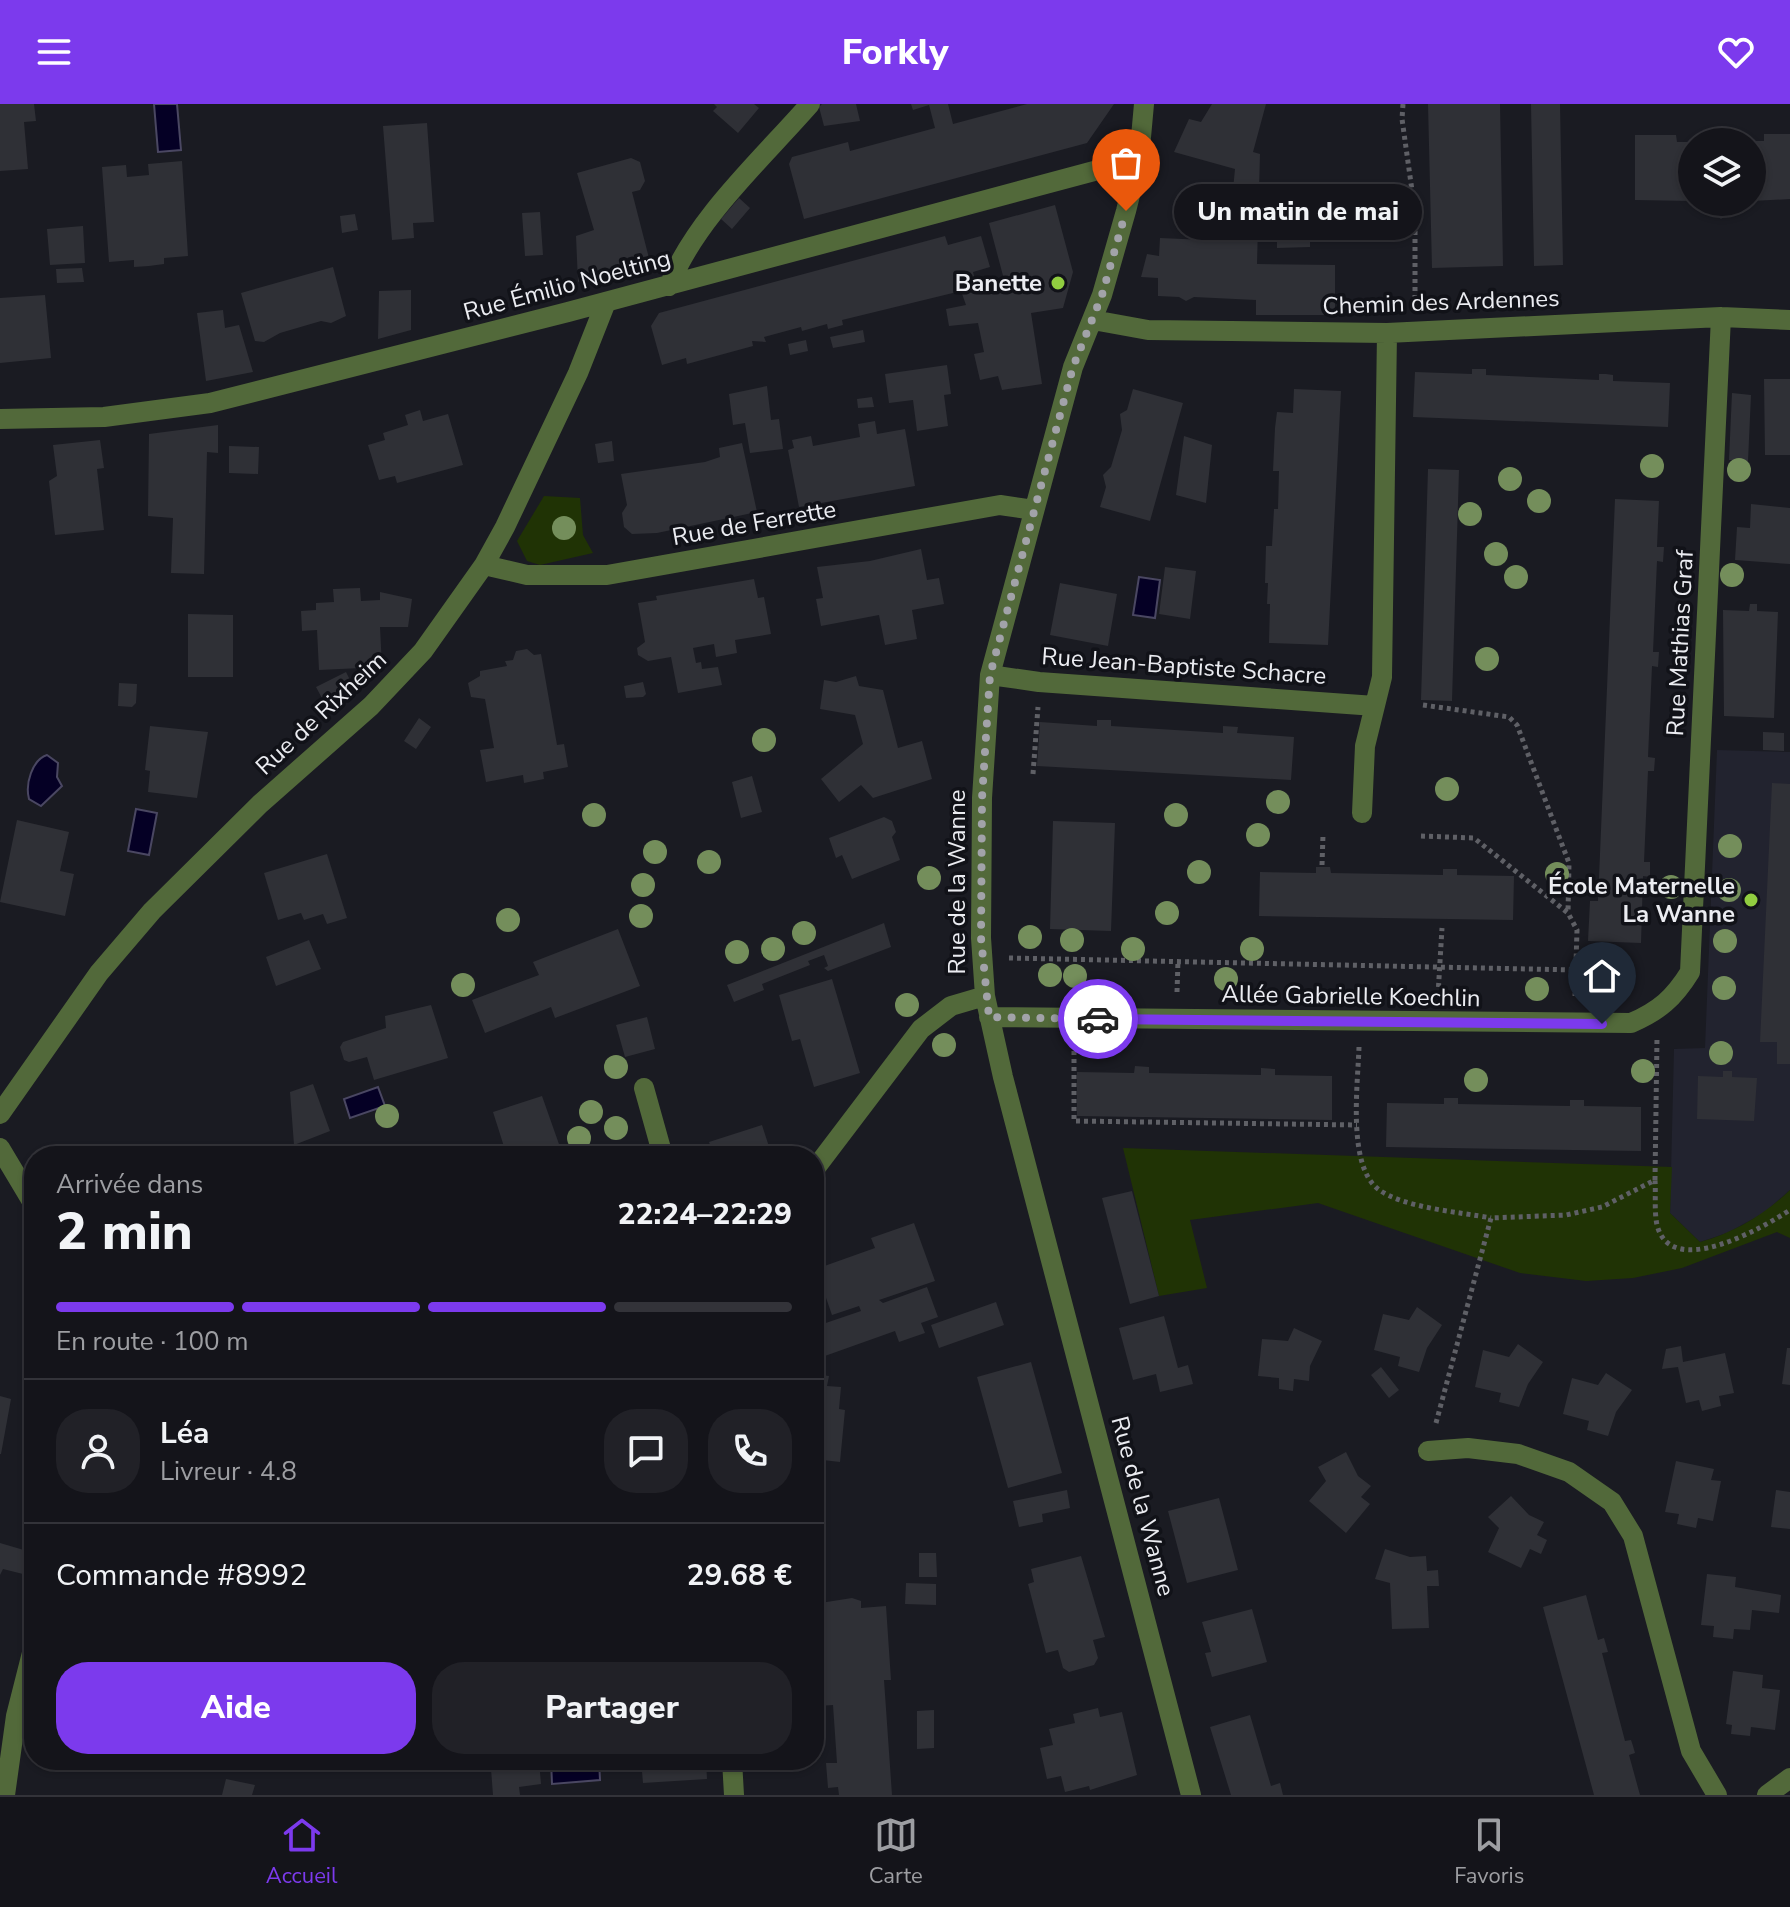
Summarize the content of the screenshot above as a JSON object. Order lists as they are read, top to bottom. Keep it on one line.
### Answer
{"streets":{"street":["Rue Émilio Noelting","Chemin des Ardennes","Rue de Ferrette","Rue Mathias Graf","Rue Jean-Baptiste Schacre","Rue de Rixheim","Rue de la Wanne","Allée Gabrielle Koechlin"]},"crossings":[["Rue Émilio Noelting","Rue de Rixheim"],["Rue Émilio Noelting","Rue de la Wanne"],["Chemin des Ardennes","Rue Mathias Graf"],["Chemin des Ardennes","Rue de la Wanne"],["Rue de Ferrette","Rue de Rixheim"],["Rue de Ferrette","Rue de la Wanne"],["Rue Mathias Graf","Allée Gabrielle Koechlin"],["Rue Jean-Baptiste Schacre","Rue de la Wanne"],["Rue de la Wanne","Allée Gabrielle Koechlin"]],"places":["Un matin de mai","Banette","École Maternelle La Wanne"],"page":{"header":"Forkly","bubble":"Un matin de mai","heading":["2 min","Arrivée dans","22:24–22:29"],"panel":["Léa","Livreur · 4.8","Commande #8992","29.68 €"],"bar":"En route · 100 m","buttons":["Aide","Partager"],"tabs":["Accueil","Carte","Favoris"]}}
